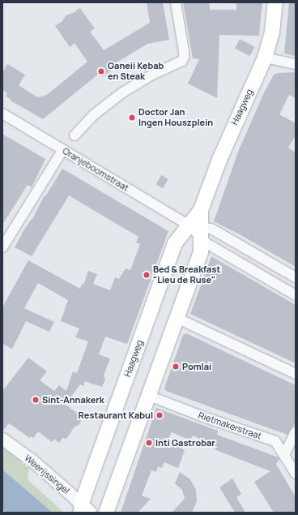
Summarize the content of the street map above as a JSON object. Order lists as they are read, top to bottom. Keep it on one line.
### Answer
{"streets":{"main road":["Haagweg"],"street":["Oranjeboomstraat","Rietmakerstraat","Weerijssingel"]},"crossings":[["Haagweg","Oranjeboomstraat"],["Haagweg","Weerijssingel"]],"places":["Ganeii Kebab en Steak","Doctor Jan Ingen Houszplein","Bed & Breakfast \"Lieu de Ruse\"","Pomlai","Sint-Annakerk","Restaurant Kabul","Inti Gastrobar"]}
